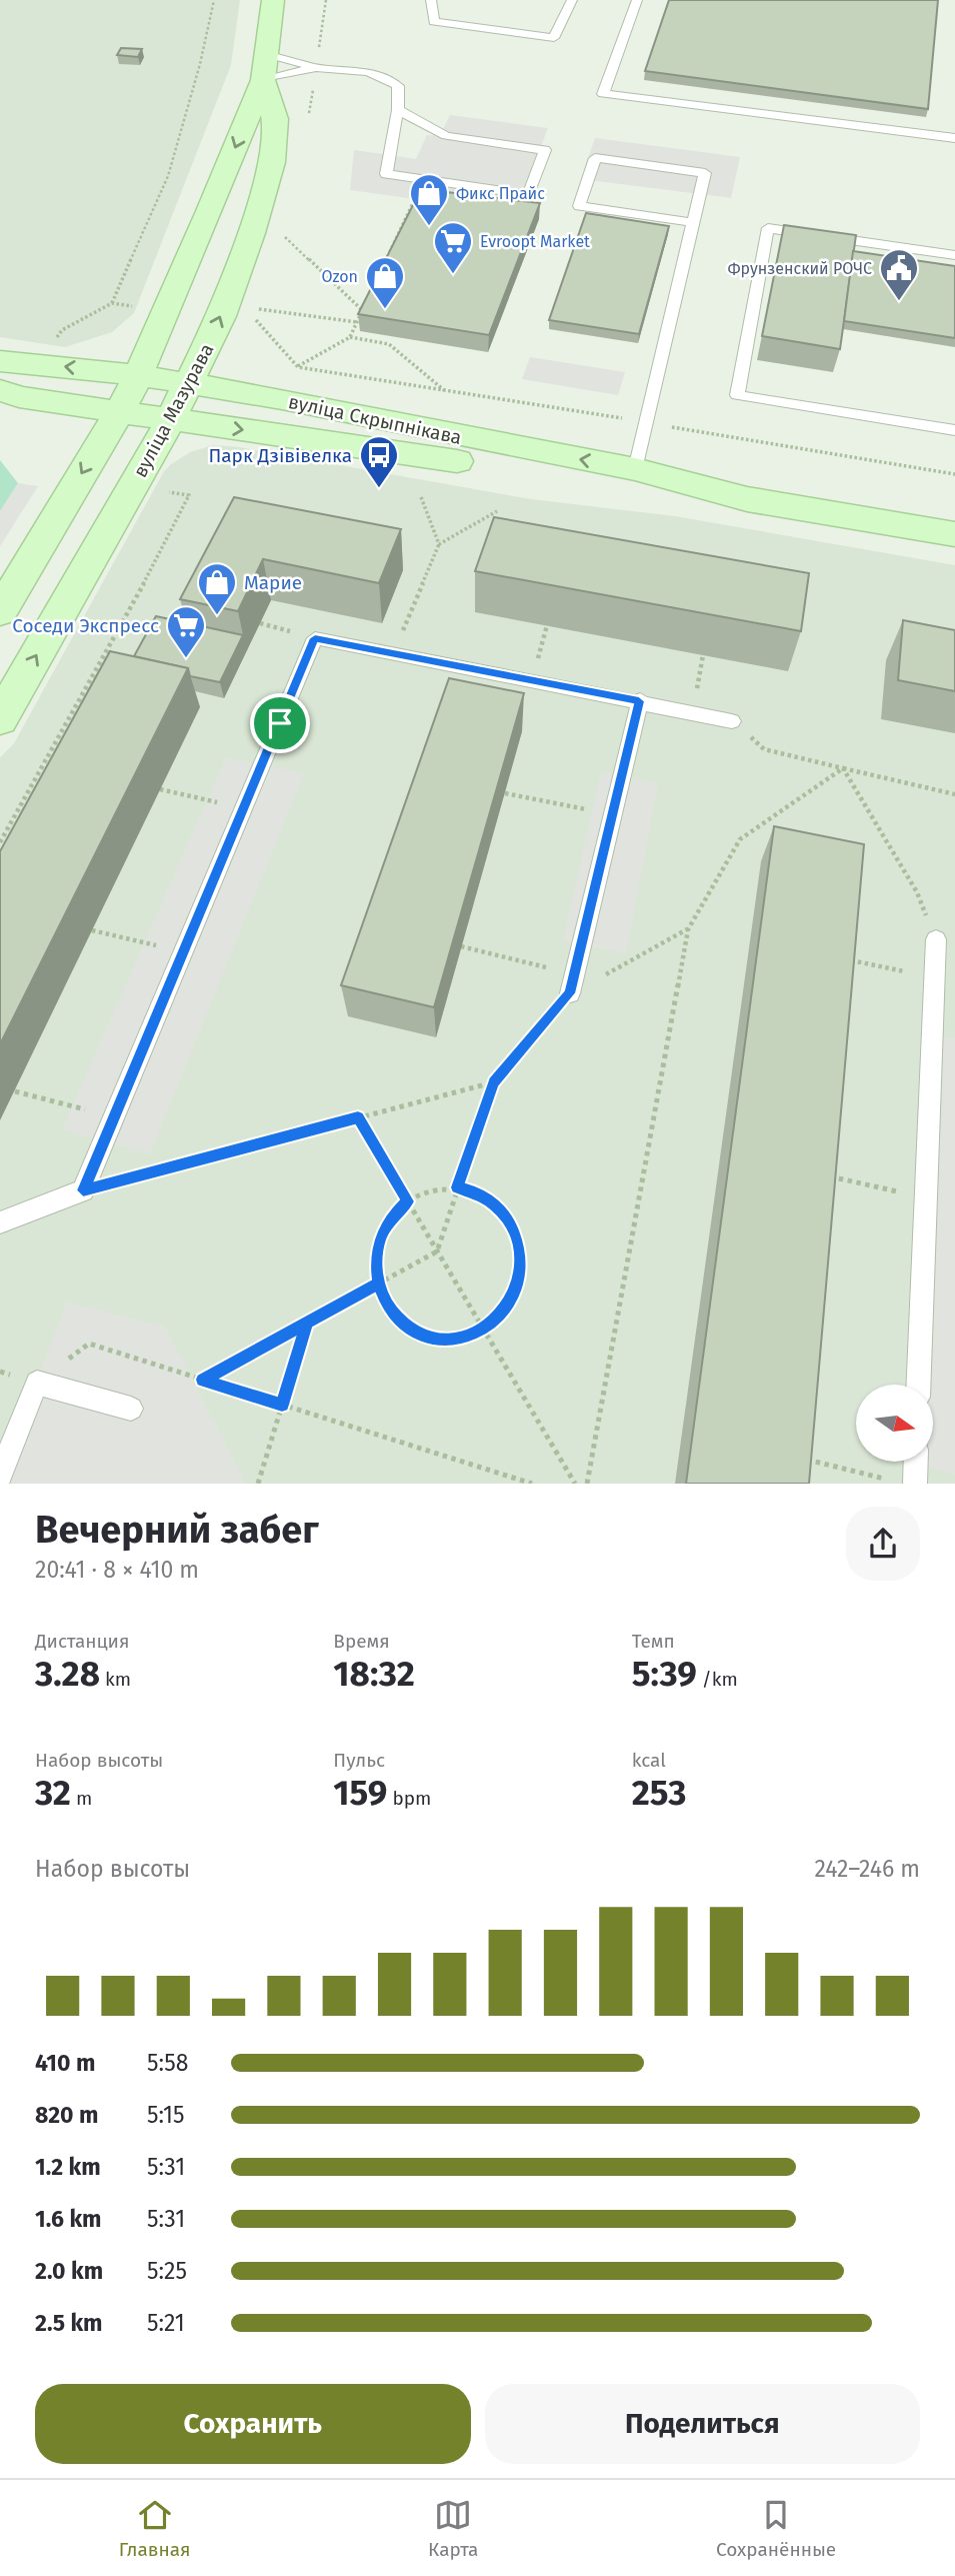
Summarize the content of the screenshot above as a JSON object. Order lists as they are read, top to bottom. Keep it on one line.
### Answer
{"streets":{"main road":["вуліца Мазурава","вуліца Скрыпнікава"]},"crossings":[["вуліца Мазурава","вуліца Скрыпнікава"]],"places":{"shop":["Фикс Прайс","Ozon","Марие"],"supermarket":["Evroopt Market","Соседи Экспресс"],"public building":["Фрунзенский РОЧС"],"bus stop":["Парк Дзівівелка"]},"north":"right","page":{"heading":["Вечерний забег","20:41 · 8 × 410 m"],"stats":[["Дистанция","3.28 km"],["Время","18:32"],["Темп","5:39 /km"],["Набор высоты","32 m"],["Пульс","159 bpm"],["kcal","253"]],"chart":["Набор высоты","242–246 m"],"list":[{"name":"410 m","note":"5:58"},{"name":"820 m","note":"5:15"},{"name":"1.2 km","note":"5:31"},{"name":"1.6 km","note":"5:31"},{"name":"2.0 km","note":"5:25"},{"name":"2.5 km","note":"5:21"}],"buttons":["Сохранить","Поделиться"],"tabs":["Главная","Карта","Сохранённые"]}}
